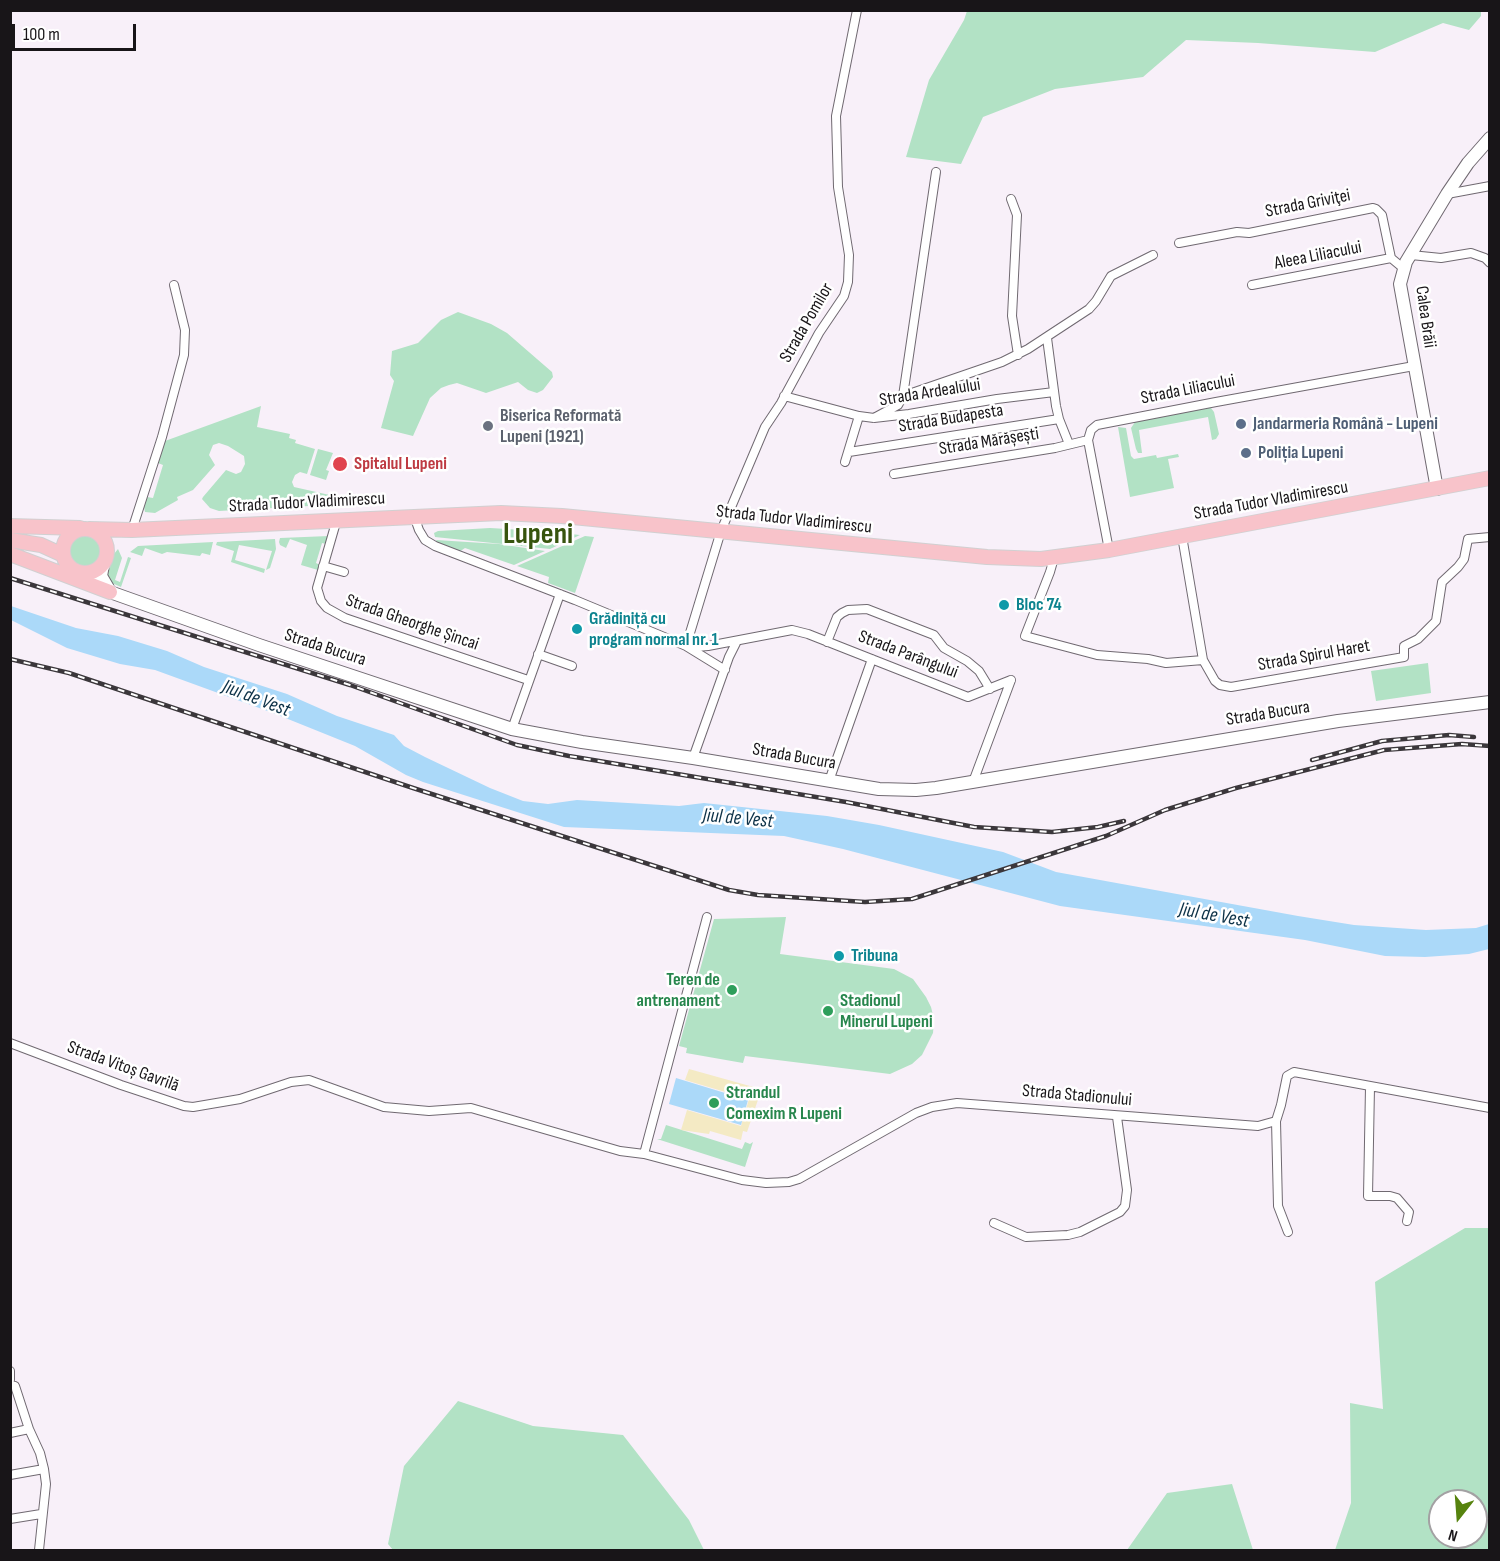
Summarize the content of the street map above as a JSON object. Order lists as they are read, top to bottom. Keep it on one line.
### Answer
{"streets":{"main road":["Calea Brăii","Strada Tudor Vladimirescu","Strada Bucura"],"street":["Strada Griviţei","Aleea Liliacului","Strada Pomilor","Strada Liliacului","Strada Ardealului","Strada Budapesta","Strada Mărășești","Strada Gheorghe Șincai","Strada Parângului","Strada Spirul Haret","Strada Vitoș Gavrilă","Strada Stadionului"]},"crossings":[["Strada Griviţei","Aleea Liliacului"],["Calea Brăii","Strada Liliacului"],["Calea Brăii","Strada Tudor Vladimirescu"],["Strada Pomilor","Strada Tudor Vladimirescu"],["Strada Liliacului","Strada Mărășești"],["Strada Ardealului","Strada Budapesta"],["Strada Tudor Vladimirescu","Strada Gheorghe Șincai"],["Strada Tudor Vladimirescu","Strada Bucura"],["Strada Tudor Vladimirescu","Strada Parângului"],["Strada Tudor Vladimirescu","Strada Spirul Haret"],["Strada Bucura","Strada Parângului"],["Strada Vitoș Gavrilă","Strada Stadionului"]],"districts":["Lupeni"],"water":["Jiul de Vest"],"places":["Jandarmeria Română - Lupeni","Biserica Reformată Lupeni (1921)","Poliția Lupeni","Spitalul Lupeni","Bloc 74","Grădiniță cu program normal nr. 1","Tribuna","Teren de antrenament","Stadionul Minerul Lupeni","Strandul Comexim R Lupeni"],"scale_bar":"100 m","north":"bottom"}
